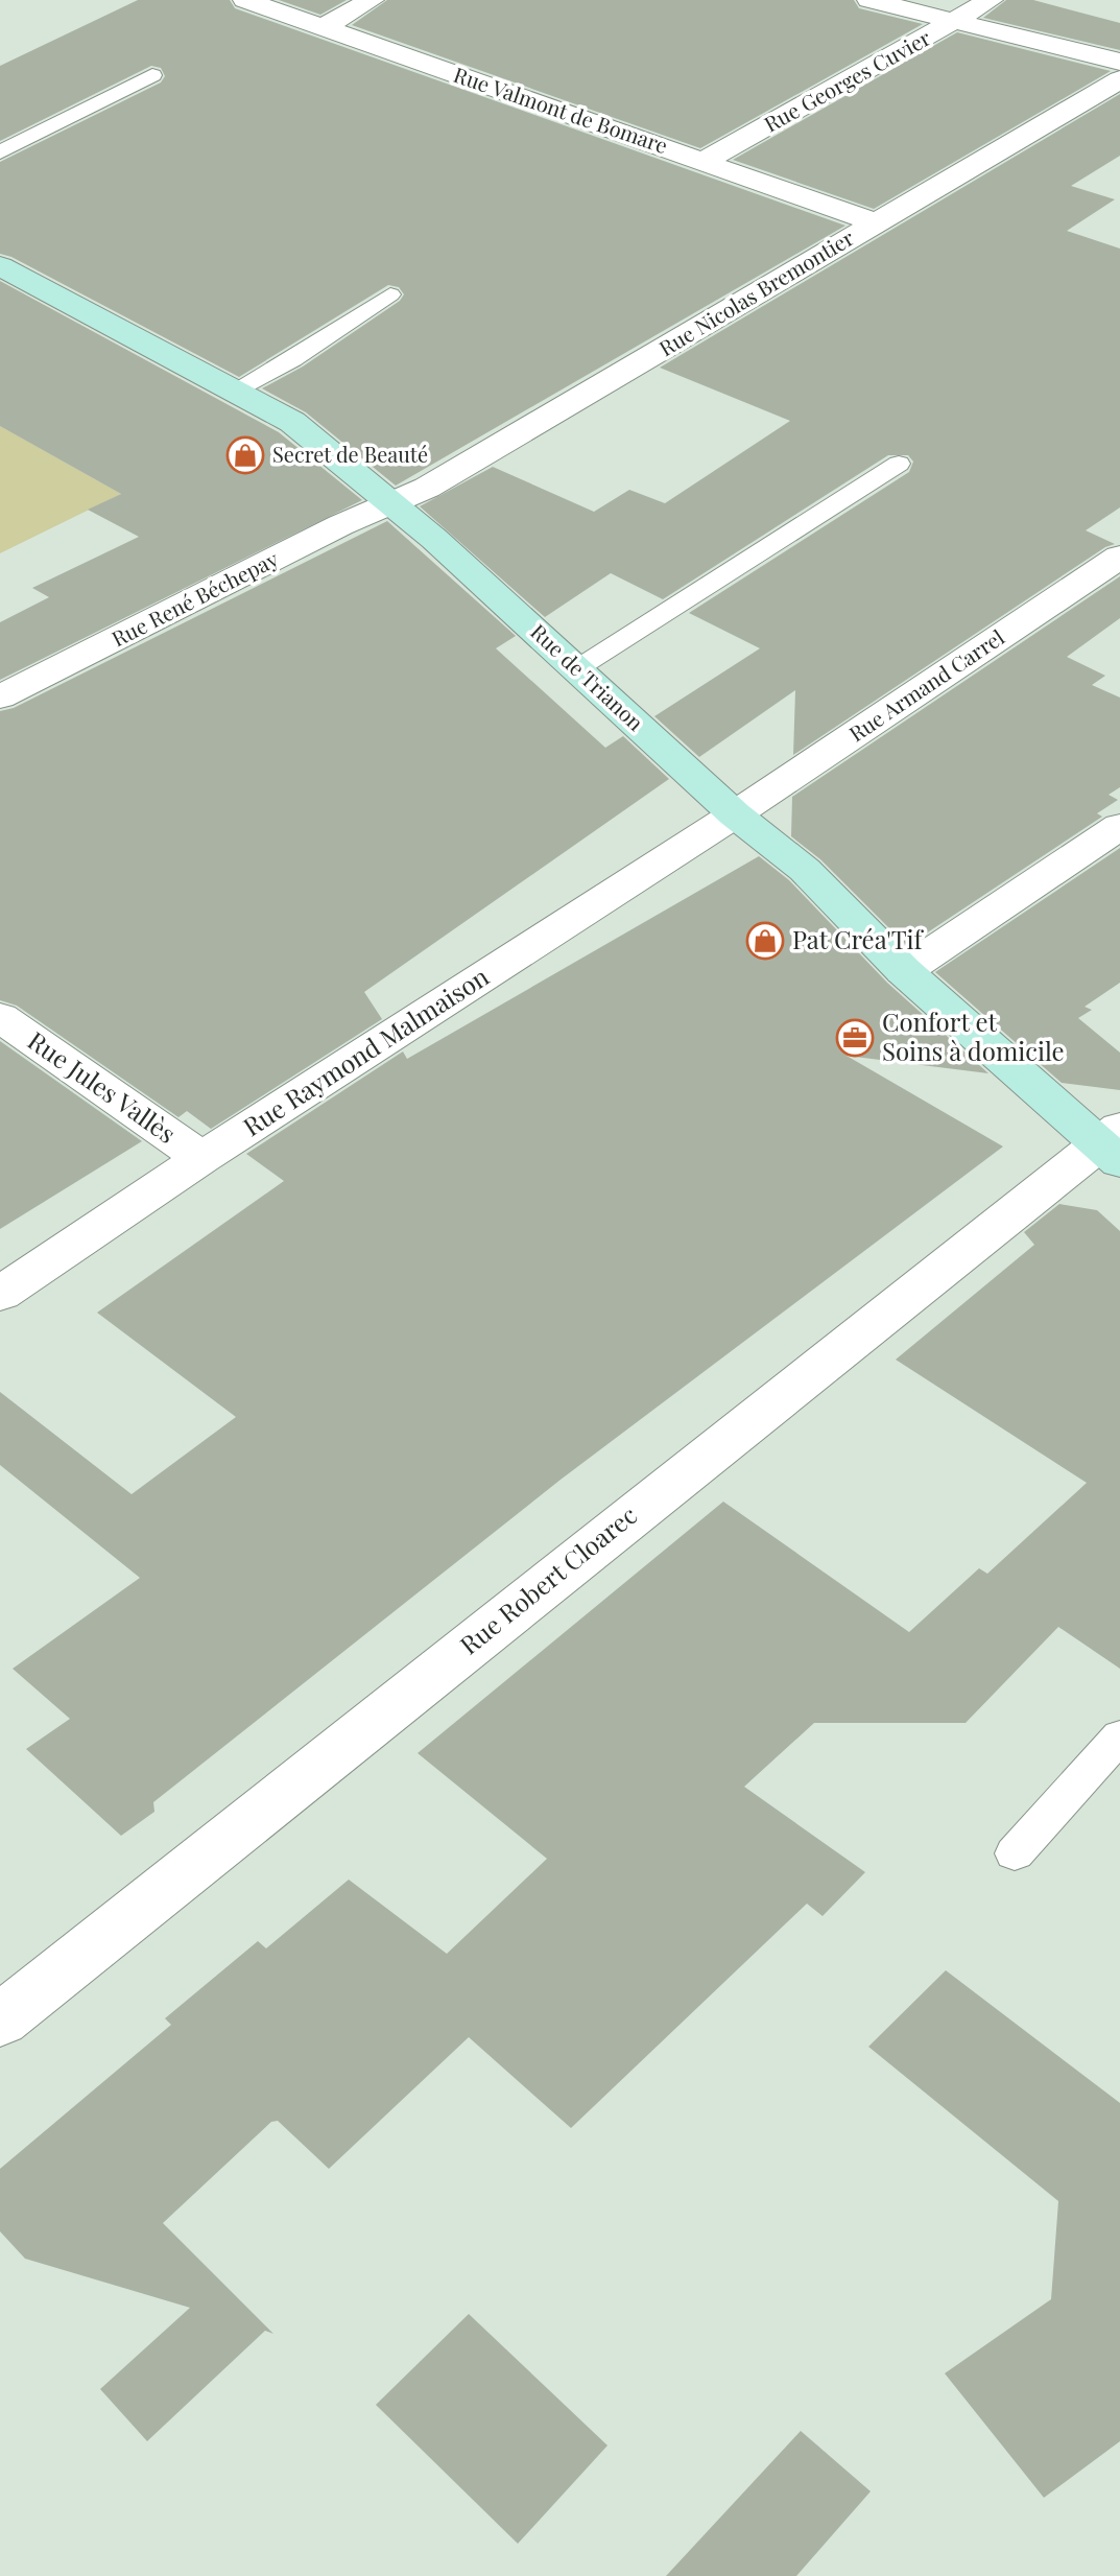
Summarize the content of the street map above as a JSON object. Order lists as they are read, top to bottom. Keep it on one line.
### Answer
{"streets":{"street":["Rue Georges Cuvier","Rue Valmont de Bomare","Rue Nicolas Bremontier","Rue René Béchepay","Rue de Trianon","Rue Armand Carrel","Rue Raymond Malmaison","Rue Jules Vallès","Rue Robert Cloarec"]},"crossings":[["Rue Georges Cuvier","Rue Valmont de Bomare"],["Rue Valmont de Bomare","Rue Nicolas Bremontier"],["Rue Nicolas Bremontier","Rue René Béchepay"],["Rue Nicolas Bremontier","Rue de Trianon"],["Rue René Béchepay","Rue de Trianon"],["Rue de Trianon","Rue Armand Carrel"],["Rue de Trianon","Rue Raymond Malmaison"],["Rue de Trianon","Rue Robert Cloarec"],["Rue Armand Carrel","Rue Raymond Malmaison"],["Rue Raymond Malmaison","Rue Jules Vallès"]],"places":{"shop":["Secret de Beauté","Pat Créa'Tif"],"office":["Confort et Soins à domicile"]}}
